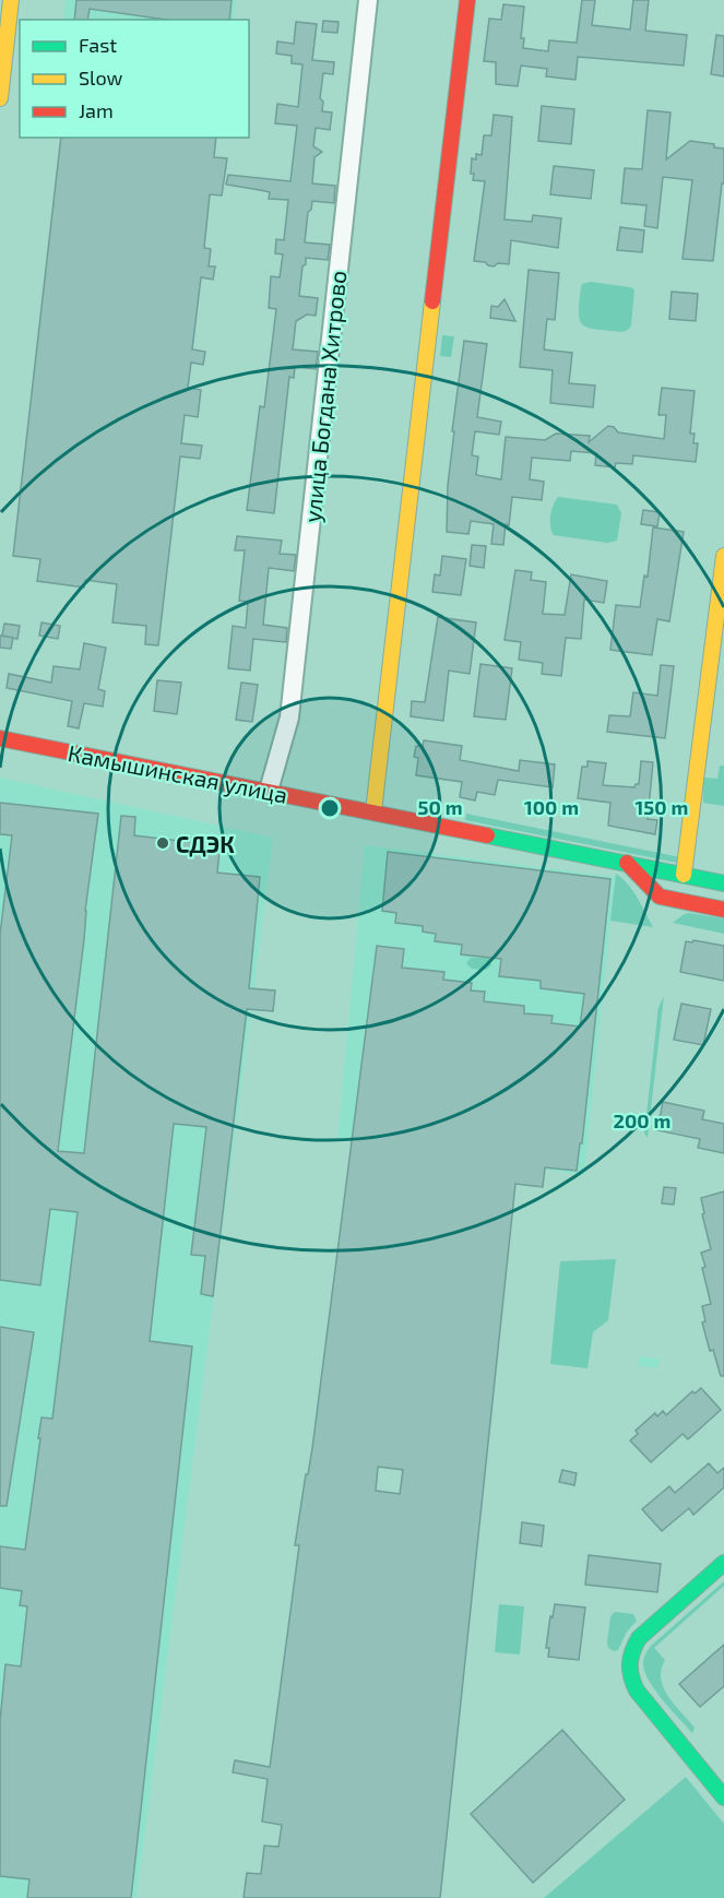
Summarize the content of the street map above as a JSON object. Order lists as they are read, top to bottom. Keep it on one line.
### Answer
{"streets":{"street":["улица Богдана Хитрово","Камышинская улица"]},"crossings":[["улица Богдана Хитрово","Камышинская улица"]],"places":["СДЭК"],"legend":["Fast","Slow","Jam"],"rings":["50 m","100 m","150 m","200 m"]}
